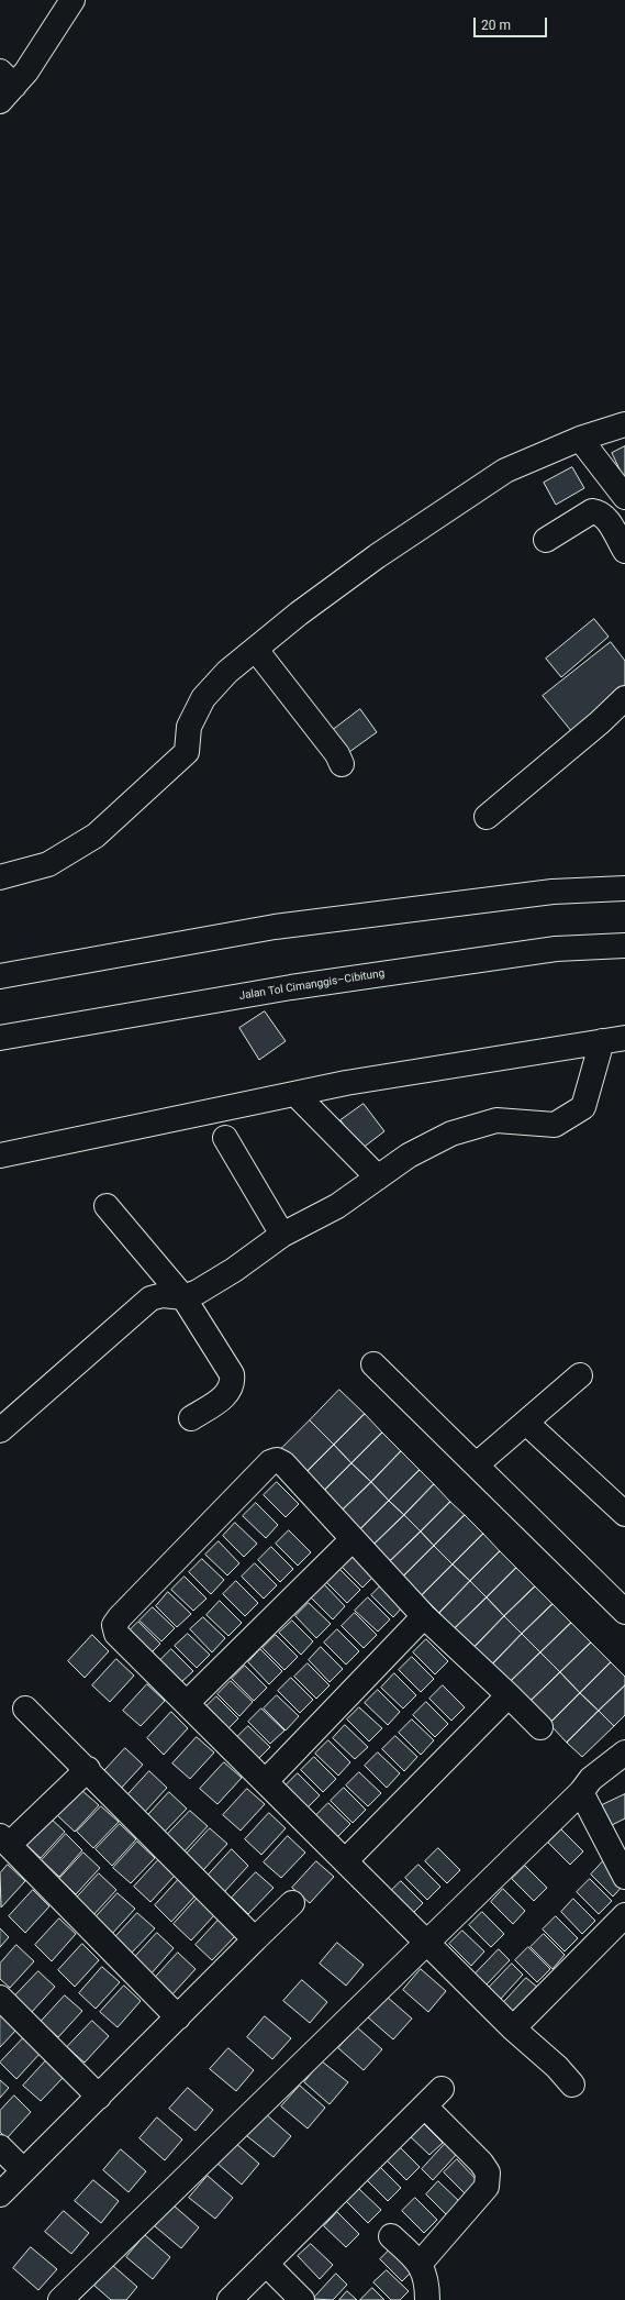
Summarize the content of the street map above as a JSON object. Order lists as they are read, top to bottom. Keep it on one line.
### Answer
{"streets":{"main road":["Jalan Tol Cimanggis–Cibitung"]},"scale_bar":"20 m"}
